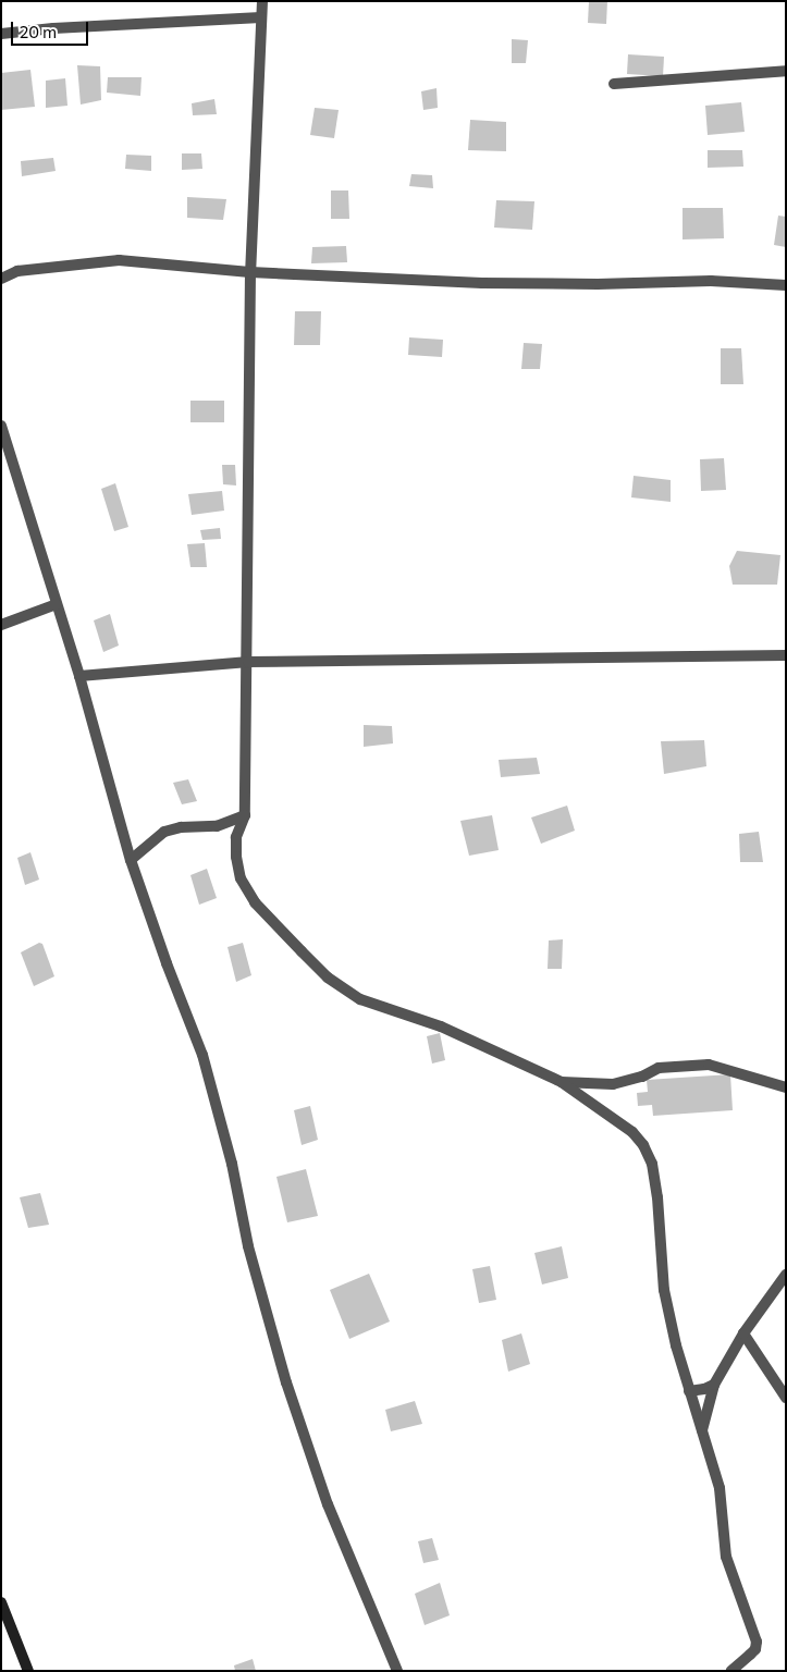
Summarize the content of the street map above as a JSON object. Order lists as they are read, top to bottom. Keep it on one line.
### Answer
{"scale_bar":"20 m"}
